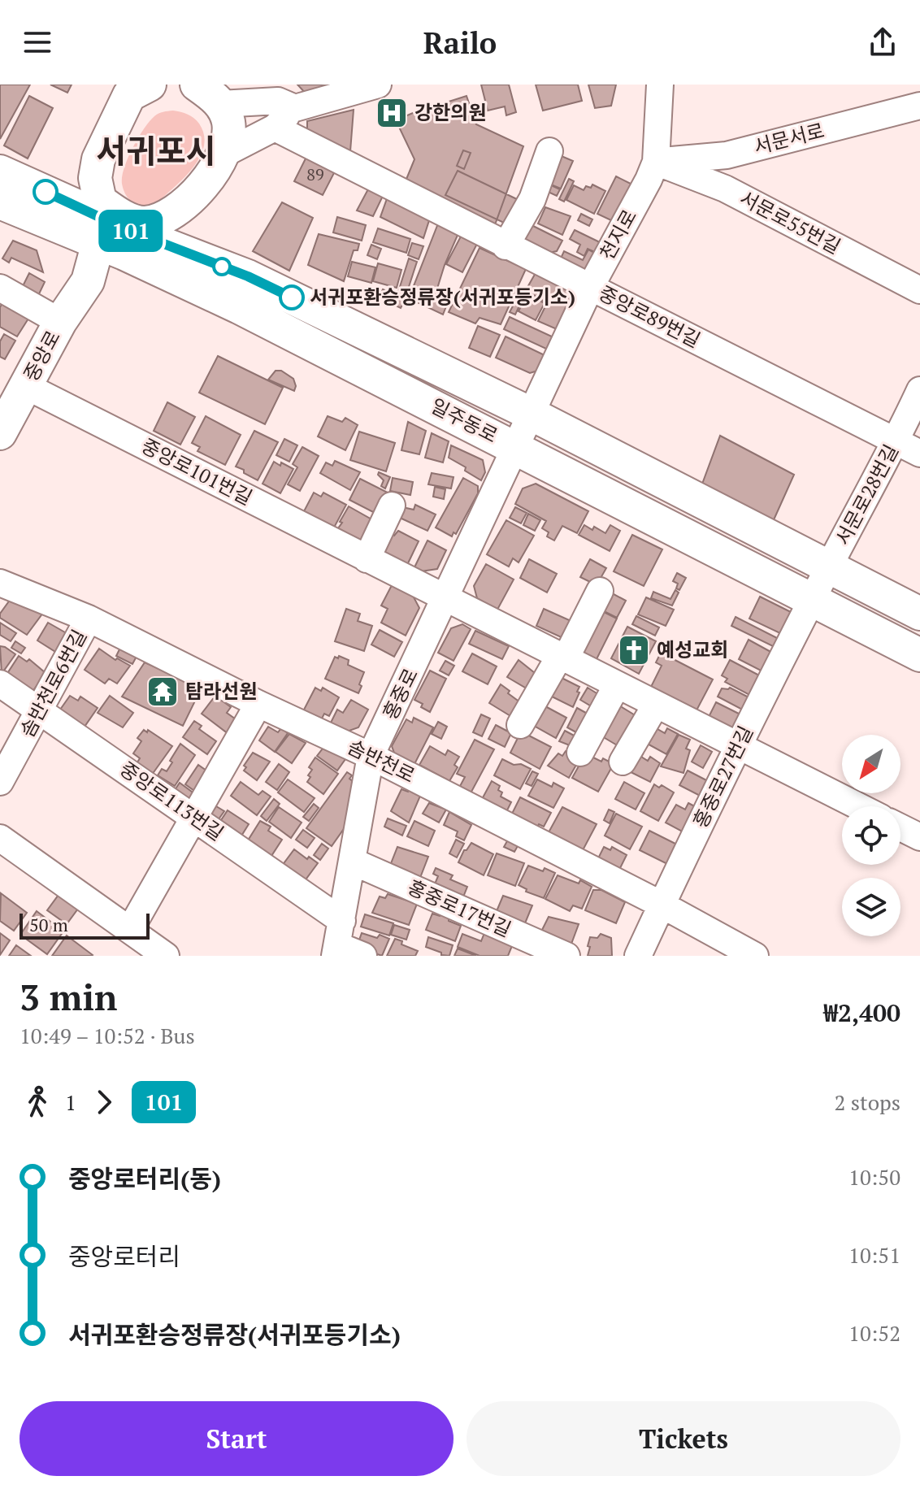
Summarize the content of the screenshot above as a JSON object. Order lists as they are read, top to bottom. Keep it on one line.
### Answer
{"streets":{"main road":["중앙로","일주동로"],"street":["서문서로","서문로55번길","천지로","중앙로89번길","중앙로101번길","서문로28번길","솜반천로6번길","홍중로","솜반천로","홍중로27번길","중앙로113번길","홍중로17번길"]},"crossings":[["서문서로","서문로55번길"],["서문서로","천지로"],["서문로55번길","천지로"],["천지로","중앙로89번길"],["천지로","일주동로"],["천지로","홍중로"],["중앙로89번길","서문로28번길"],["중앙로","일주동로"],["중앙로","중앙로101번길"],["일주동로","서문로28번길"],["일주동로","홍중로"],["일주동로","홍중로27번길"],["중앙로101번길","홍중로"],["중앙로101번길","홍중로27번길"],["서문로28번길","홍중로27번길"],["솜반천로6번길","솜반천로"],["솜반천로6번길","중앙로113번길"],["홍중로","솜반천로"],["홍중로","중앙로113번길"],["홍중로","홍중로17번길"],["솜반천로","홍중로27번길"]],"districts":["서귀포시"],"places":{"hospital":["강한의원"],"other":["서귀포환승정류장(서귀포등기소)"],"church":["예성교회"],"temple":["탐라선원"]},"lines":["bus line 101"],"house_numbers":["89"],"scale_bar":"50 m","north":"bottom left","page":{"header":"Railo","on_map":"101","scale":"50 m","heading":["3 min","10:49 – 10:52 · Bus","₩2,400"],"legs":["1","101","2 stops"],"list":[{"name":"중앙로터리(동)","value":"10:50"},{"name":"중앙로터리","value":"10:51"},{"name":"서귀포환승정류장(서귀포등기소)","value":"10:52"}],"buttons":["Start","Tickets"]}}
